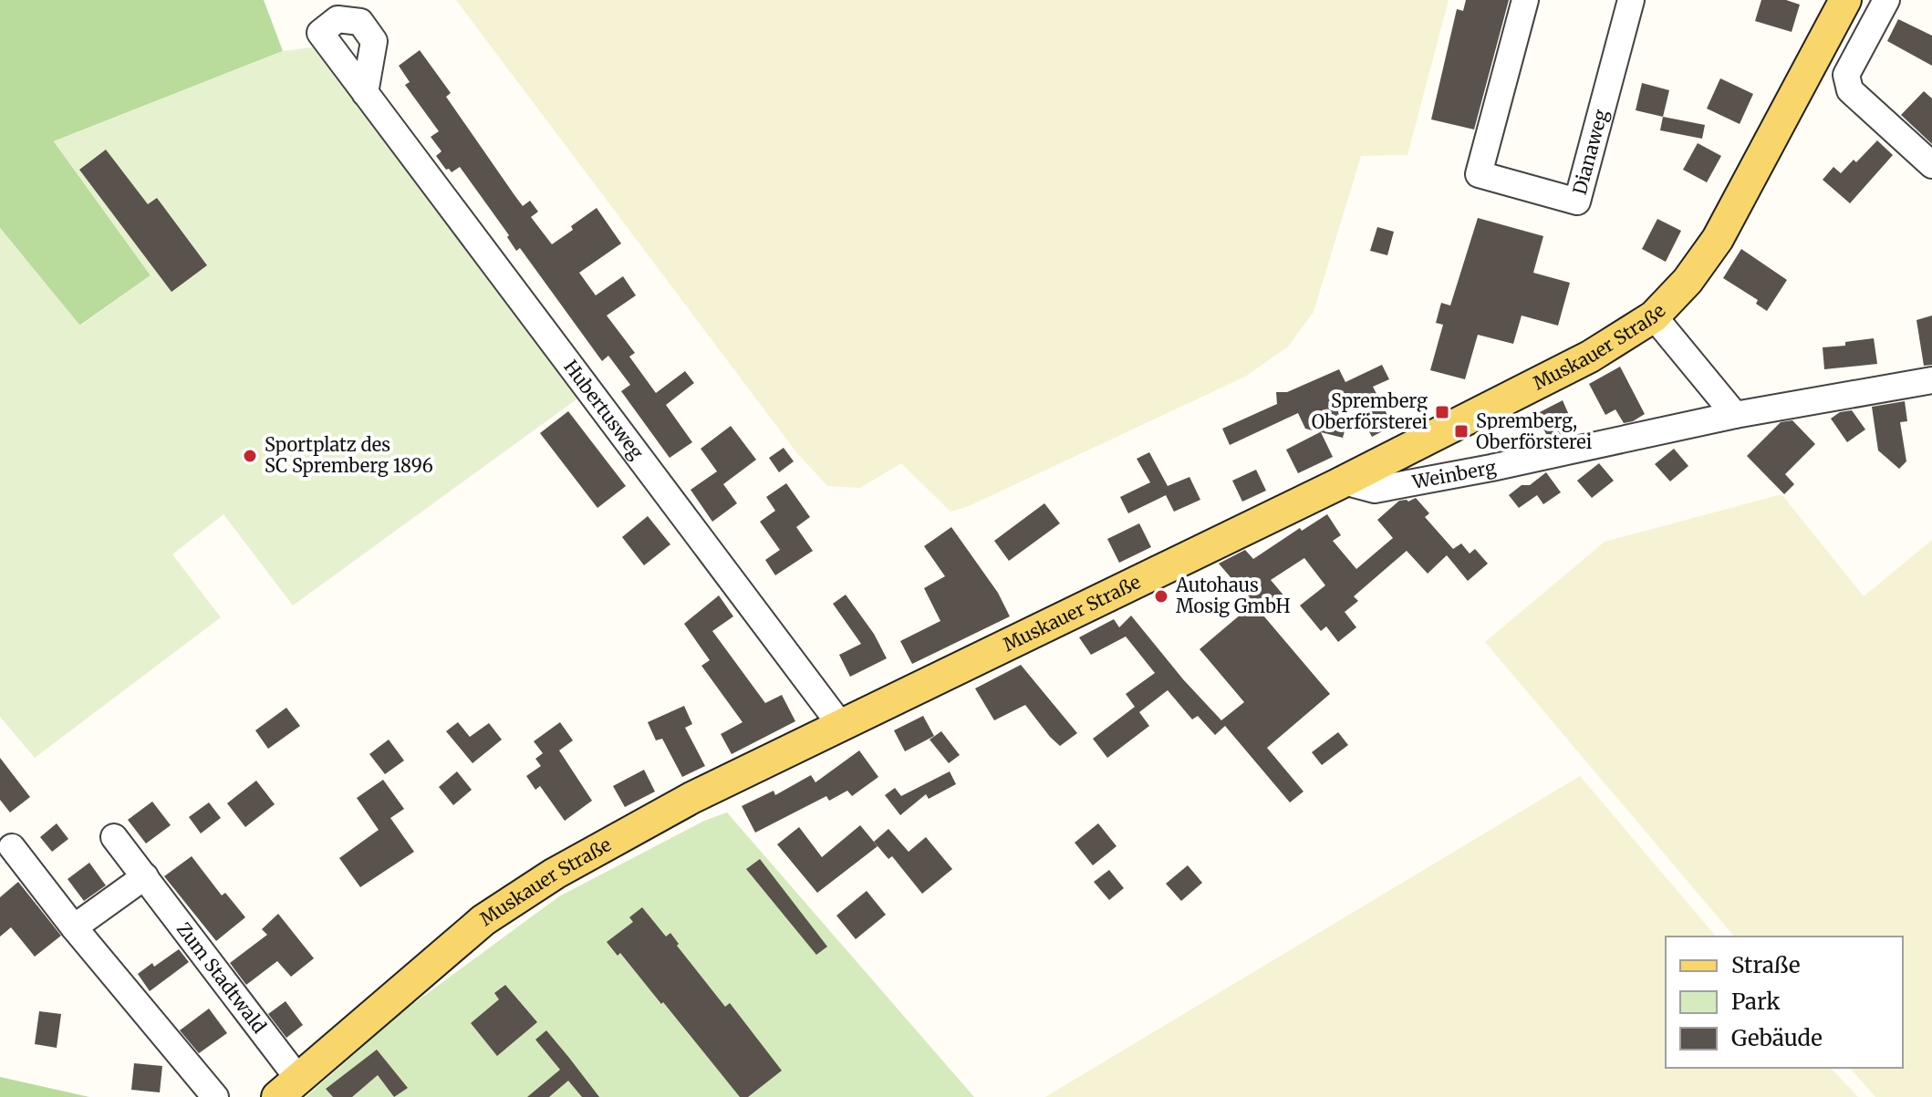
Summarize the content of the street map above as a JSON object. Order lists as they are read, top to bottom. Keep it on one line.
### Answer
{"streets":{"main road":["Muskauer Straße"],"street":["Dianaweg","Hubertusweg","Weinberg","Zum Stadtwald"]},"crossings":[["Muskauer Straße","Hubertusweg"],["Muskauer Straße","Weinberg"],["Muskauer Straße","Zum Stadtwald"]],"places":{"transit":["Spremberg Oberförsterei","Spremberg, Oberförsterei"],"other":["Sportplatz des SC Spremberg 1896","Autohaus Mosig GmbH"]},"legend":["Straße","Park","Gebäude"]}
